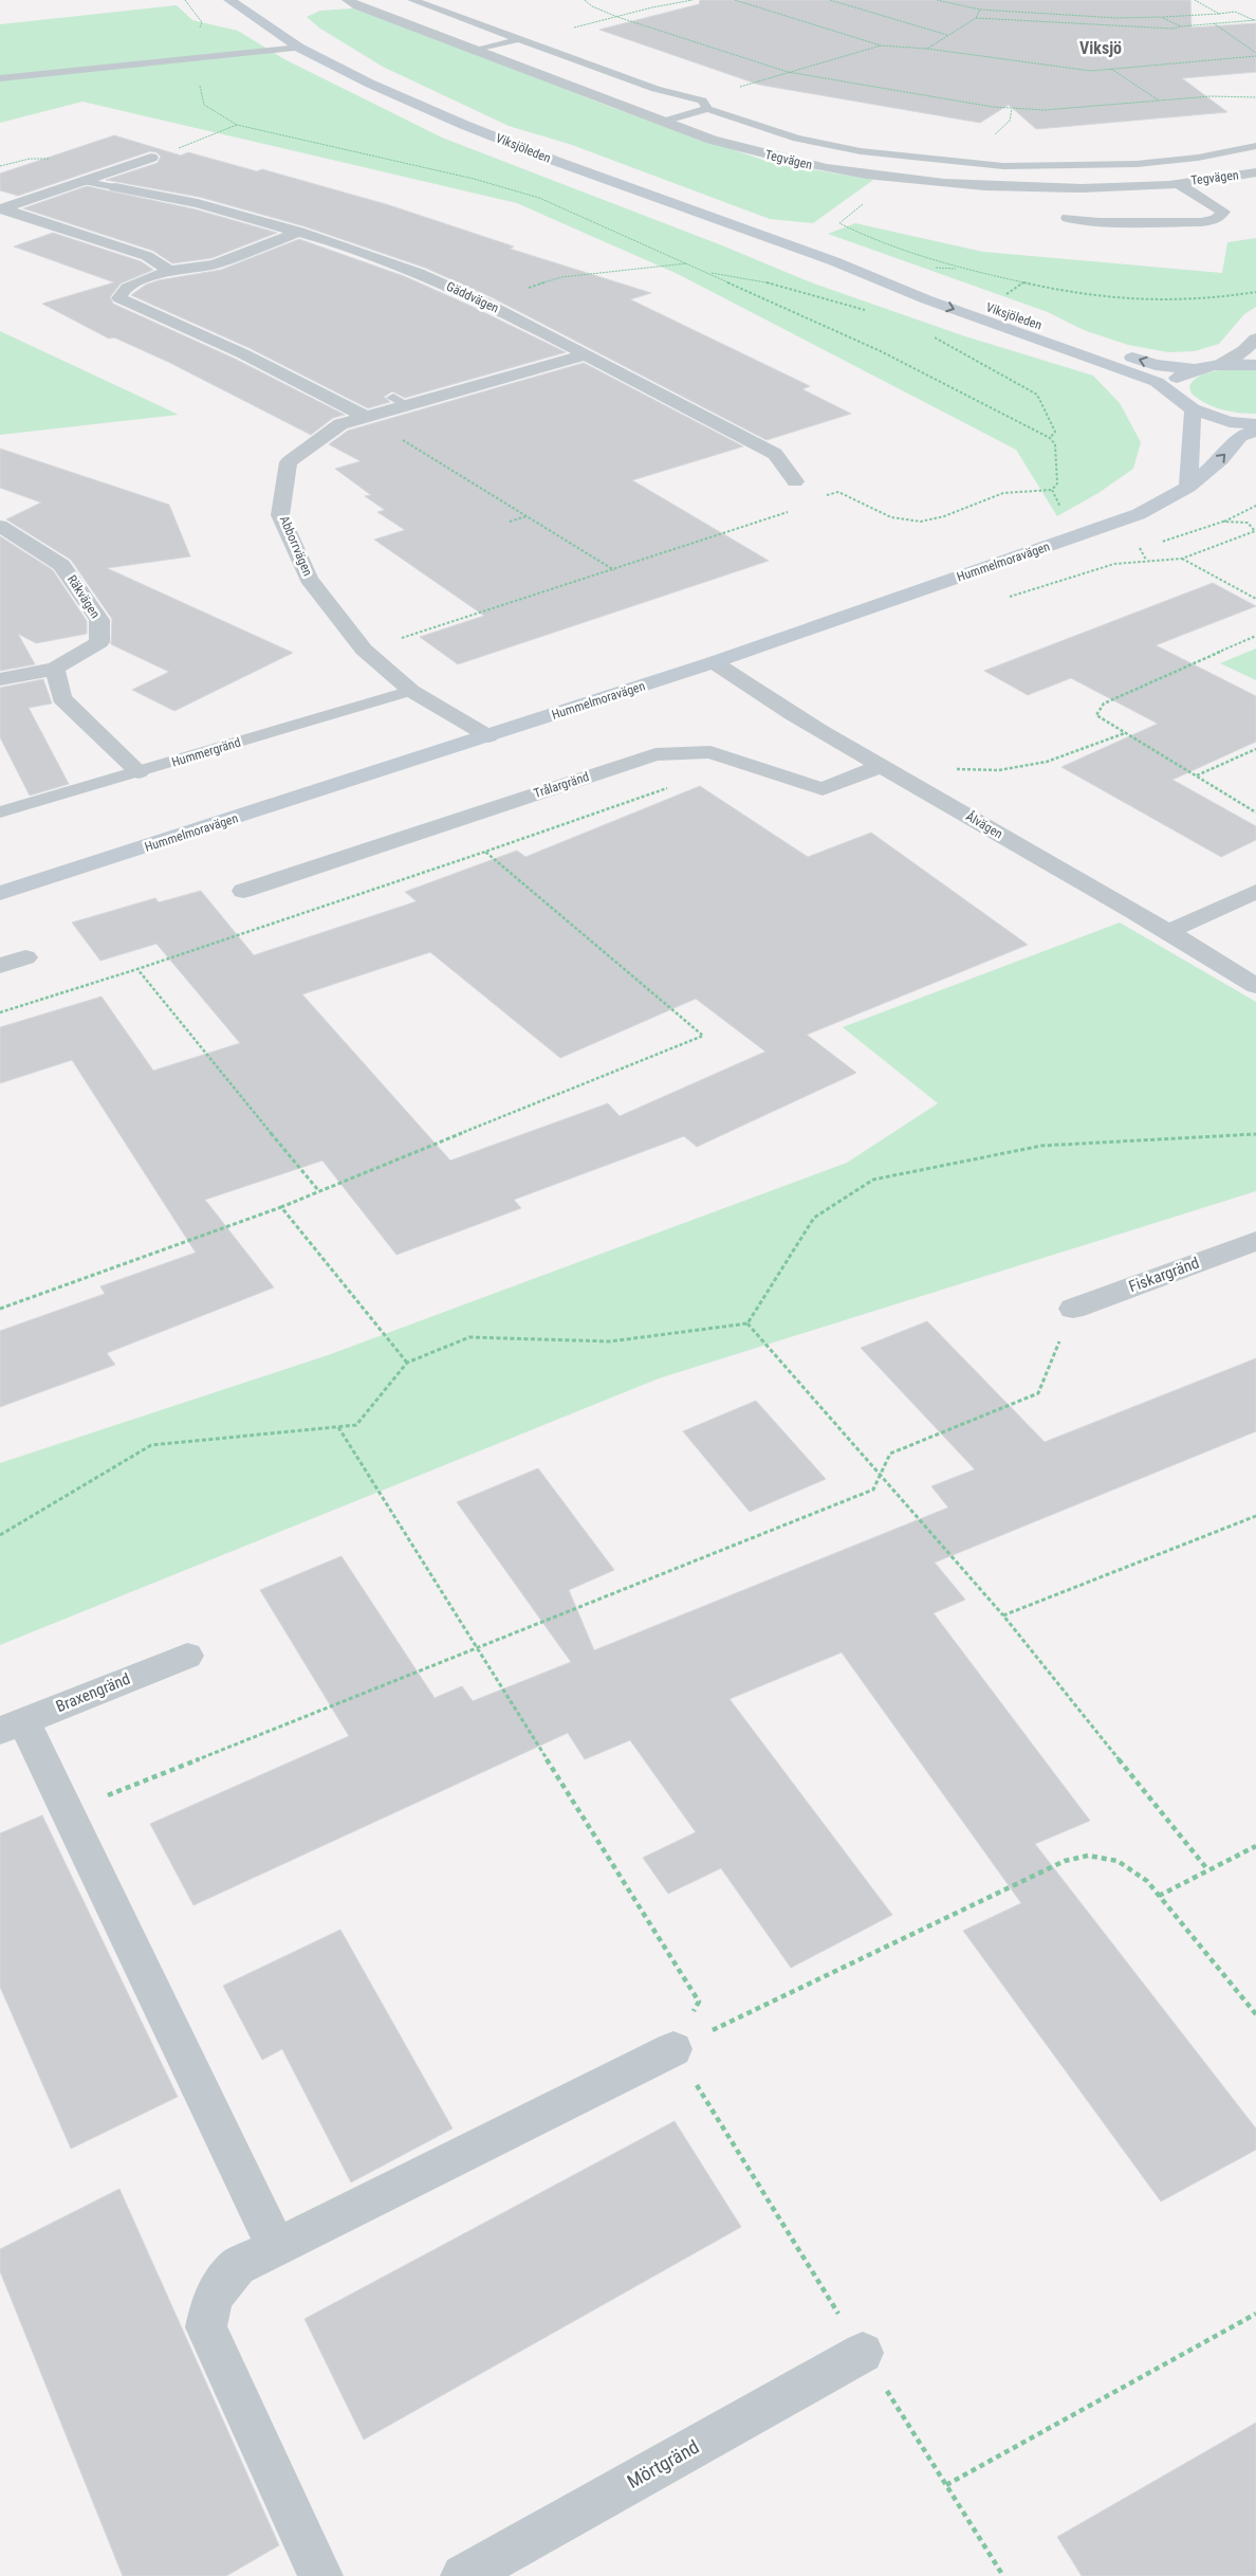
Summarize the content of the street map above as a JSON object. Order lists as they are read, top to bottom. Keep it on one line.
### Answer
{"streets":{"main road":["Viksjöleden","Hummelmoravägen"],"street":["Tegvägen","Gäddvägen","Abborrvägen","Räkvägen","Trålargränd","Ålvägen","Fiskargränd","Braxengränd","Mörtgränd"],"lane":["Hummergränd"]},"crossings":[["Gäddvägen","Abborrvägen"],["Abborrvägen","Hummelmoravägen"],["Abborrvägen","Hummergränd"],["Hummelmoravägen","Ålvägen"],["Trålargränd","Ålvägen"]],"districts":["Viksjö"]}
